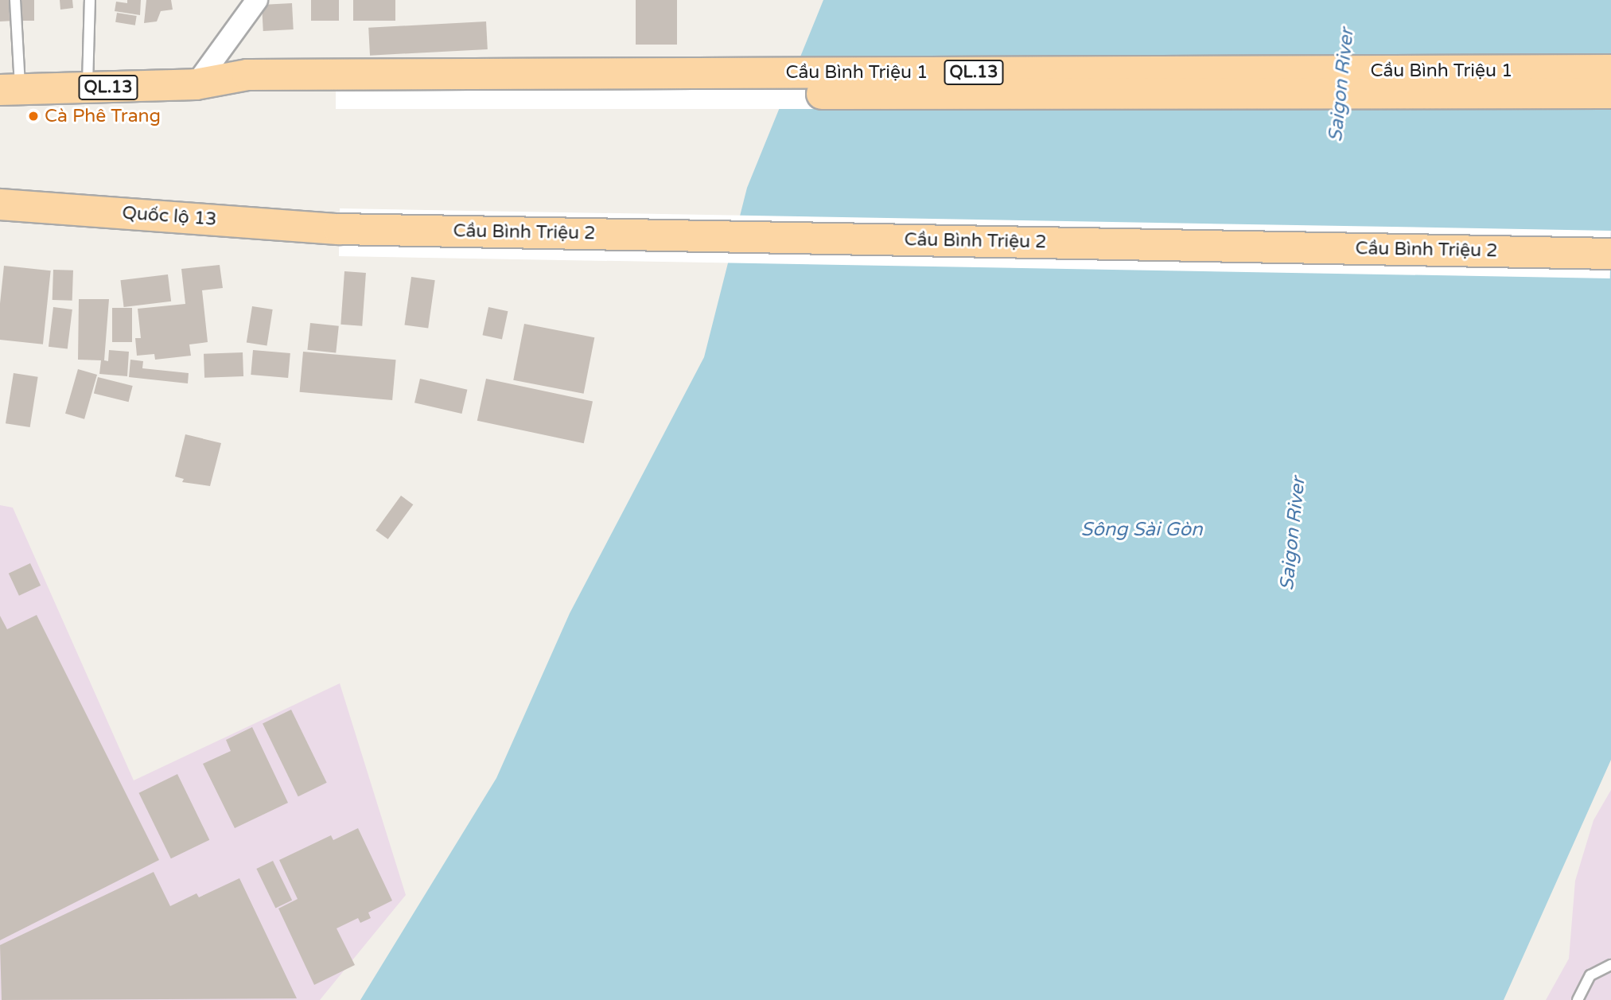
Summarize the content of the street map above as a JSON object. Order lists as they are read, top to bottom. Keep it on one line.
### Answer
{"streets":{"main road":["Cầu Bình Triệu 1","QL.13","Quốc lộ 13","Cầu Bình Triệu 2"]},"crossings":[["Cầu Bình Triệu 1","QL.13"],["Quốc lộ 13","Cầu Bình Triệu 2"]],"water":["Saigon River","Sông Sài Gòn"],"places":["Cà Phê Trang"]}
